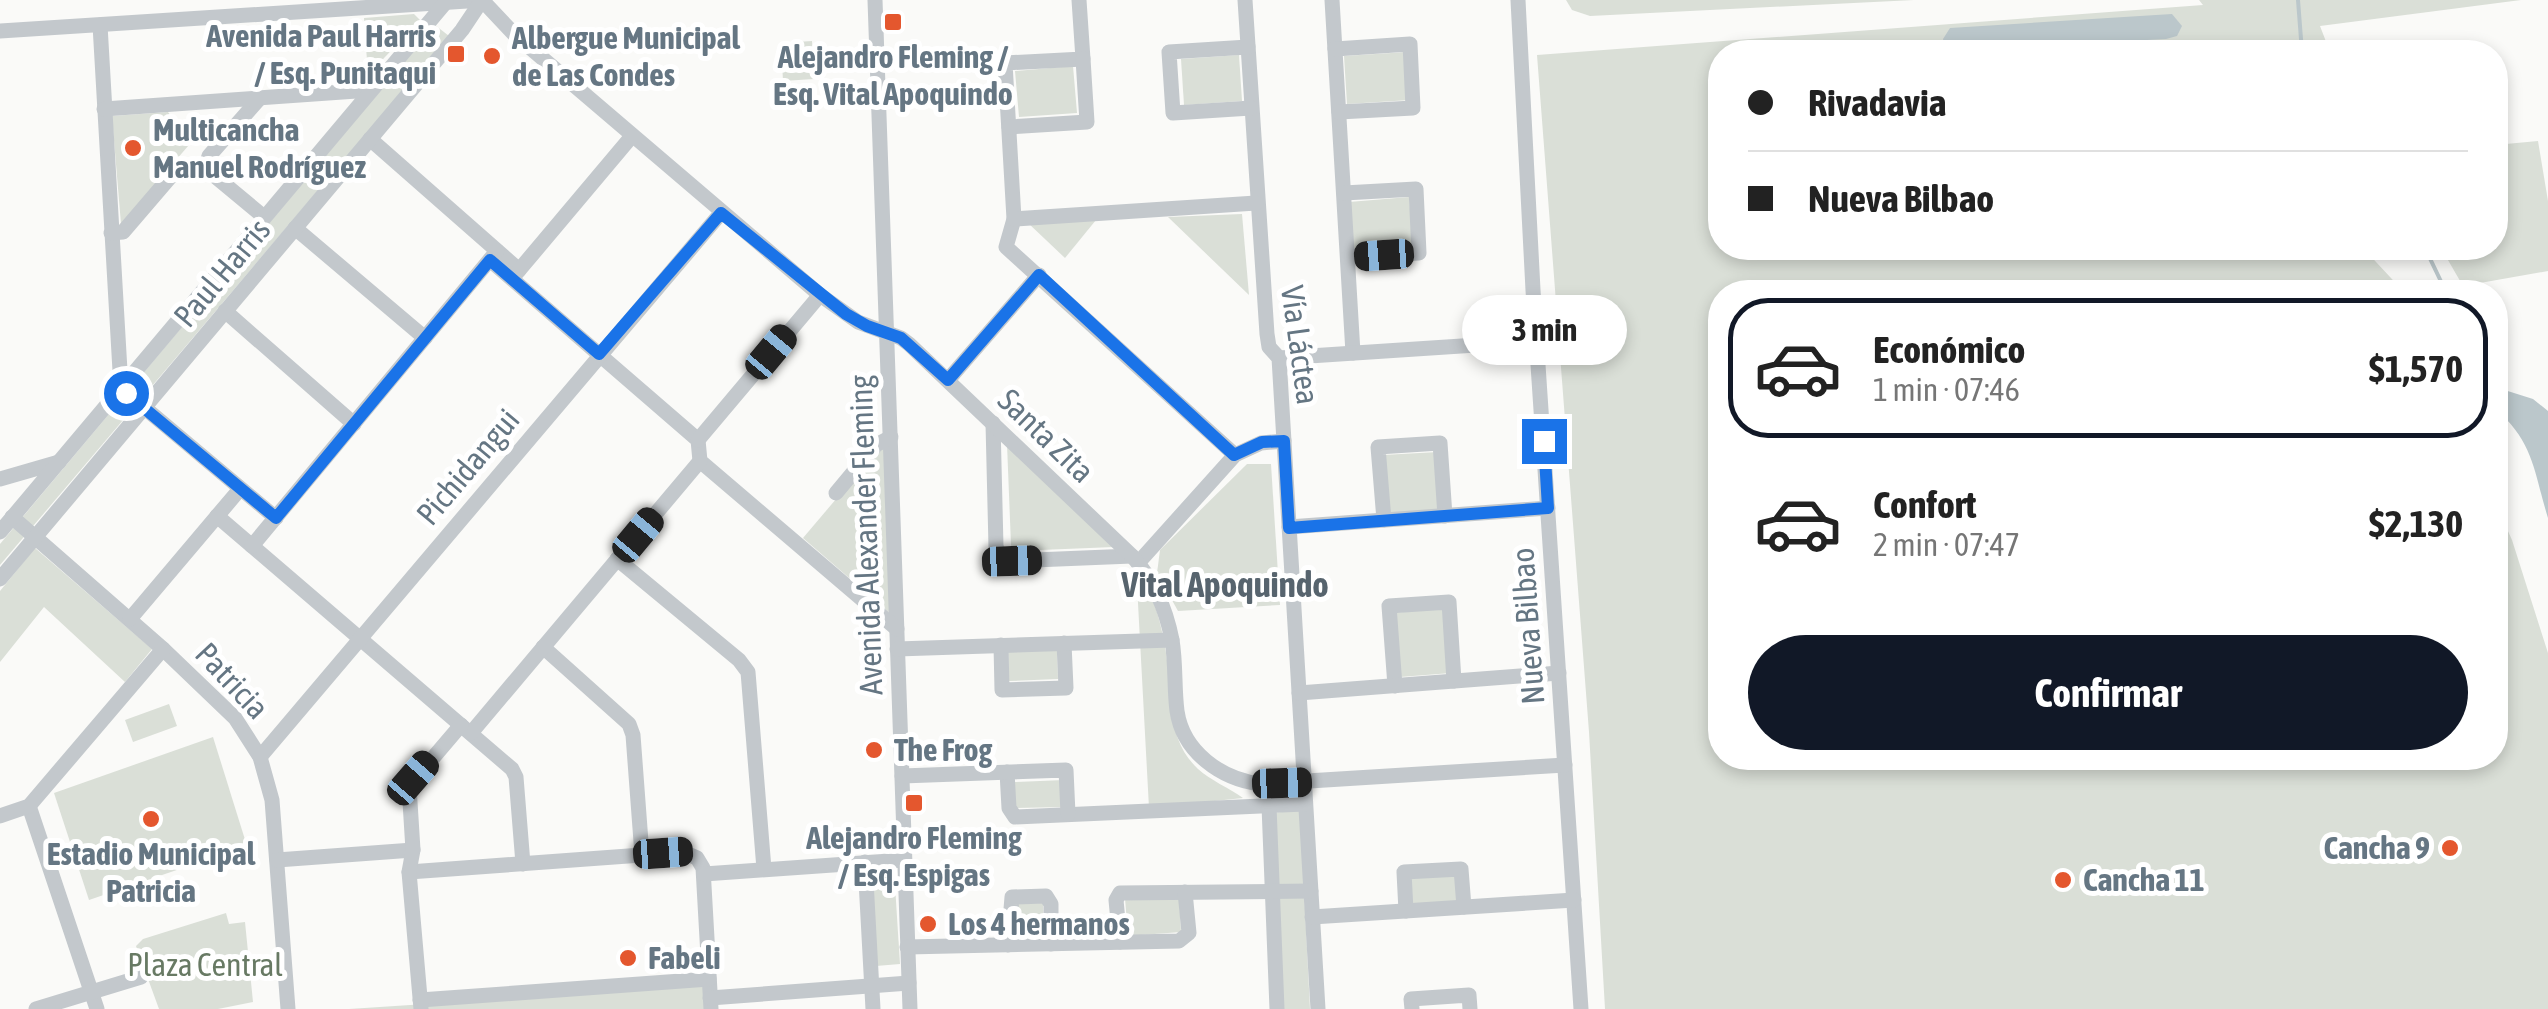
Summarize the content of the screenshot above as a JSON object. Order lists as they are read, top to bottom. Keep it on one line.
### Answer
{"streets":{"street":["Paul Harris","Vía Láctea","Santa Zita","Pichidangui","Avenida Alexander Fleming","Nueva Bilbao","Patricia"]},"crossings":[["Paul Harris","Santa Zita"],["Paul Harris","Patricia"],["Vía Láctea","Santa Zita"],["Santa Zita","Pichidangui"],["Santa Zita","Avenida Alexander Fleming"],["Santa Zita","Nueva Bilbao"],["Pichidangui","Patricia"]],"districts":["Vital Apoquindo"],"parks":["Plaza Central"],"places":{"transit":["Alejandro Fleming / Esq. Vital Apoquindo","Avenida Paul Harris / Esq. Punitaqui","Alejandro Fleming / Esq. Espigas"],"other":["Albergue Municipal de Las Condes","Multicancha Manuel Rodríguez","The Frog","Estadio Municipal Patricia","Cancha 9","Cancha 11","Los 4 hermanos","Fabeli"]},"page":{"banner":["Rivadavia","Nueva Bilbao"],"bubble":"3 min","list":[{"name":"Económico","note":"1 min · 07:46","value":"$1,570"},{"name":"Confort","note":"2 min · 07:47","value":"$2,130"}],"buttons":"Confirmar"}}
